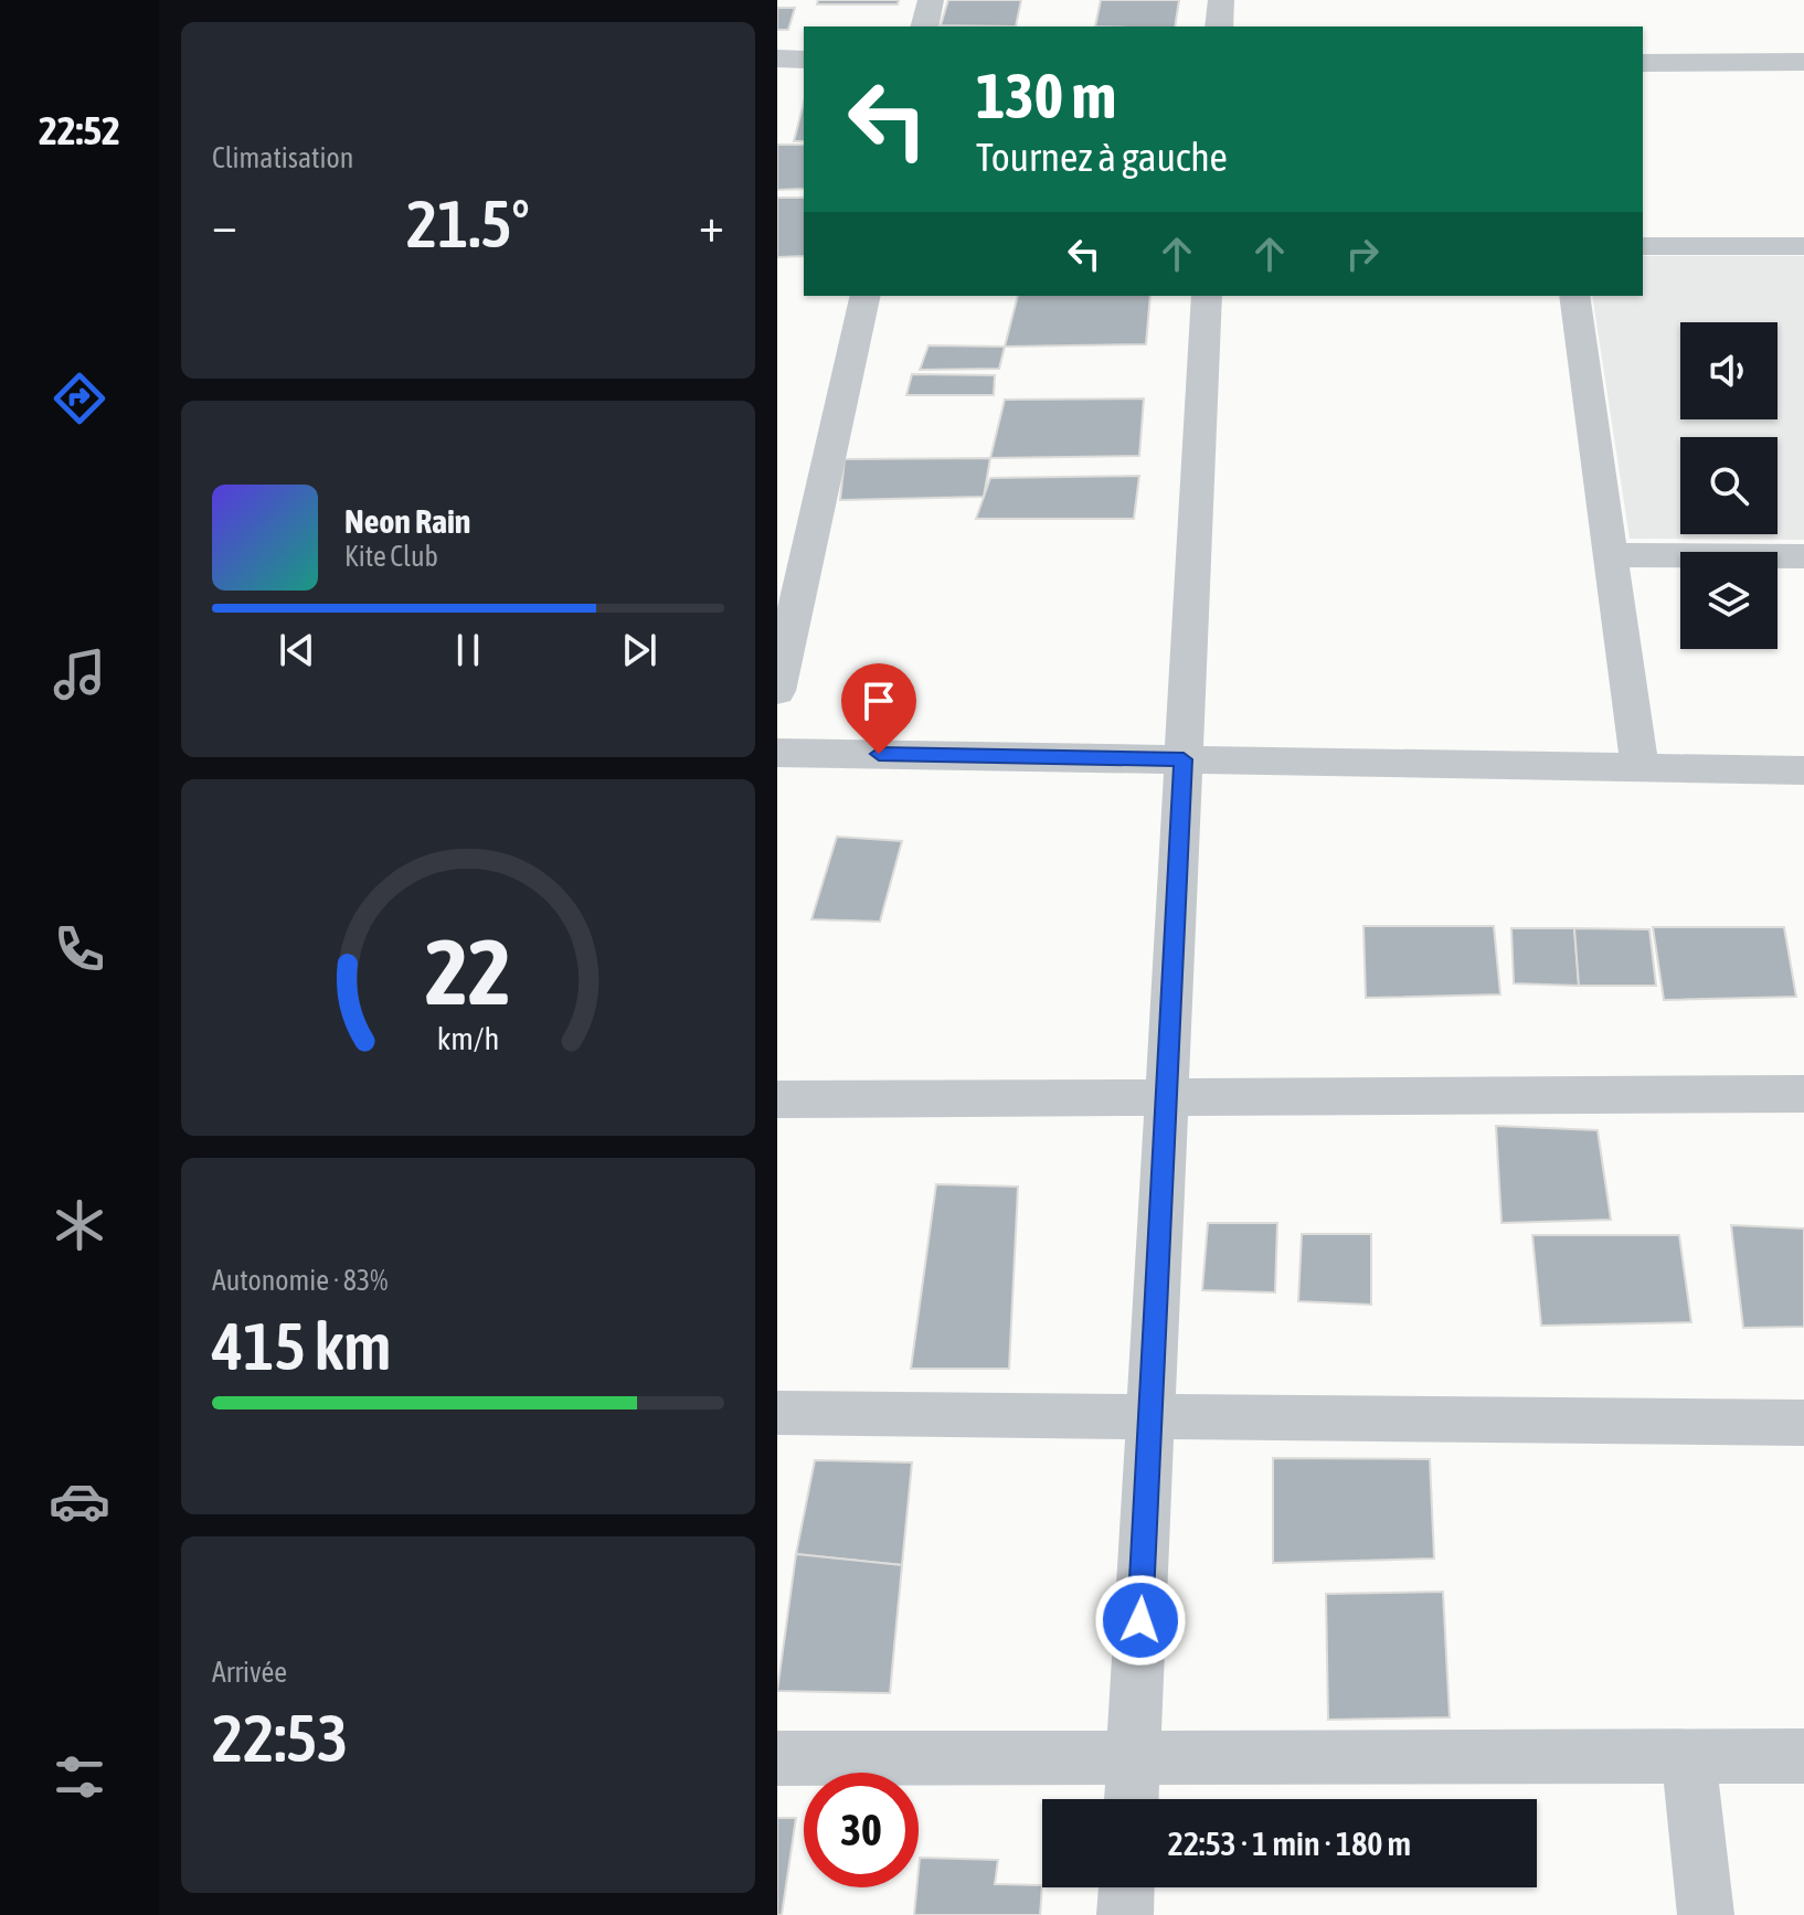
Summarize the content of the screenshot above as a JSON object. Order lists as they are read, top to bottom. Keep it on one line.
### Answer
{"page":{"tabs":"22:52","tile":["Climatisation",["Autonomie · 83%","415 km"],["Arrivée","22:53"]],"turn":["130 m","Tournez à gauche"],"heat":["−","21.5°","+"],"song":["Neon Rain","Kite Club"],"limit":"30","trip":"22:53 · 1 min · 180 m","gauge":["22","km/h"]}}
